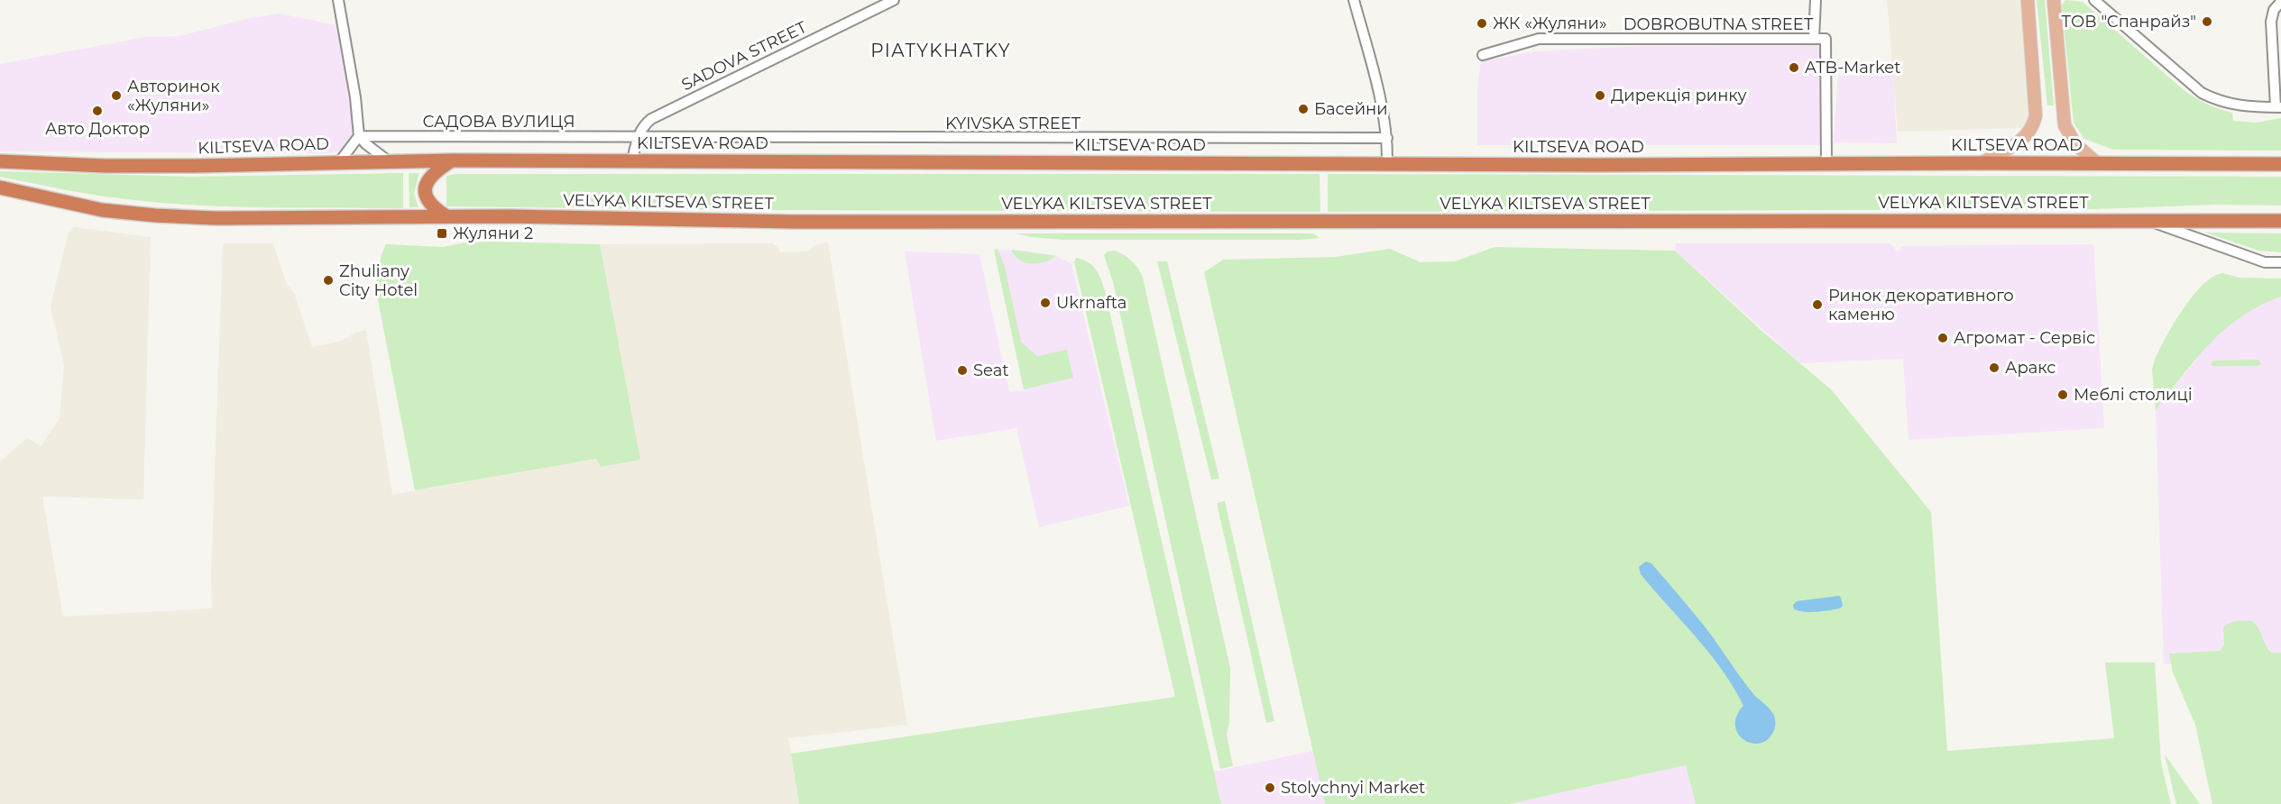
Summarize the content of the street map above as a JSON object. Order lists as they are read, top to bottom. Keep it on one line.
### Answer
{"streets":{"highway":["KILTSEVA ROAD","VELYKA KILTSEVA STREET"],"street":["DOBROBUTNA STREET","SADOVA STREET","САДОВА ВУЛИЦЯ","KYIVSKA STREET"]},"crossings":[["DOBROBUTNA STREET","KILTSEVA ROAD"],["SADOVA STREET","САДОВА ВУЛИЦЯ"],["SADOVA STREET","KYIVSKA STREET"],["САДОВА ВУЛИЦЯ","KYIVSKA STREET"]],"districts":["PIATYKHATKY"],"places":{"other":["ТОВ \"Спанрайз\"","ЖК «Жуляни»","ATB-Market","Авторинок «Жуляни»","Дирекція ринку","Басейни","Авто Доктор","Zhuliany City Hotel","Ukrnafta","Ринок декоративного каменю","Агромат - Сервіс","Аракс","Seat","Меблі столиці","Stolychnyi Market"],"transit":["Жуляни 2"]}}
